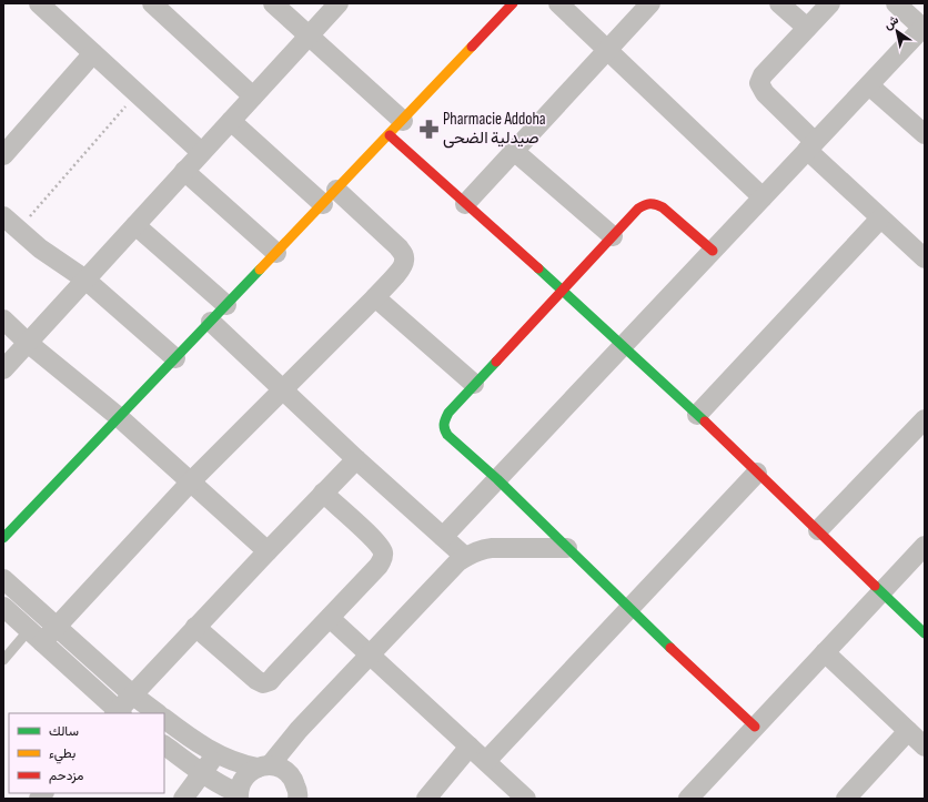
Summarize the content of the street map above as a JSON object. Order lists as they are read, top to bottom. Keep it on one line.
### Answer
{"places":{"pharmacy":["Pharmacie Addoha صيدلية الضحى"]},"legend":["سالك","بطيء","مزدحم"],"north":"top left"}
